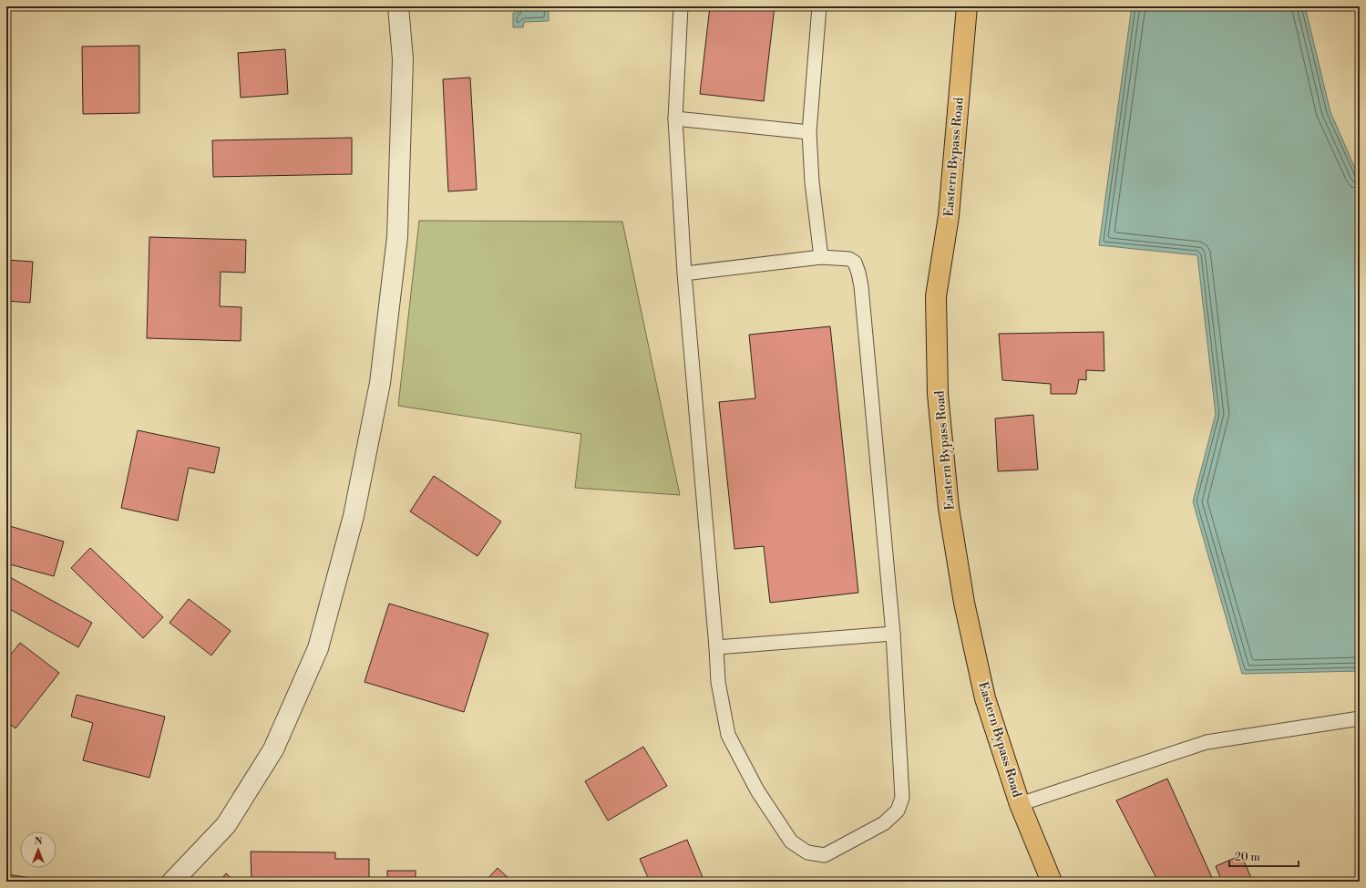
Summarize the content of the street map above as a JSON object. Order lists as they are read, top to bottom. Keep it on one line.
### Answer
{"streets":{"main road":["Eastern Bypass Road"]},"scale_bar":"20 m","north":"top"}
